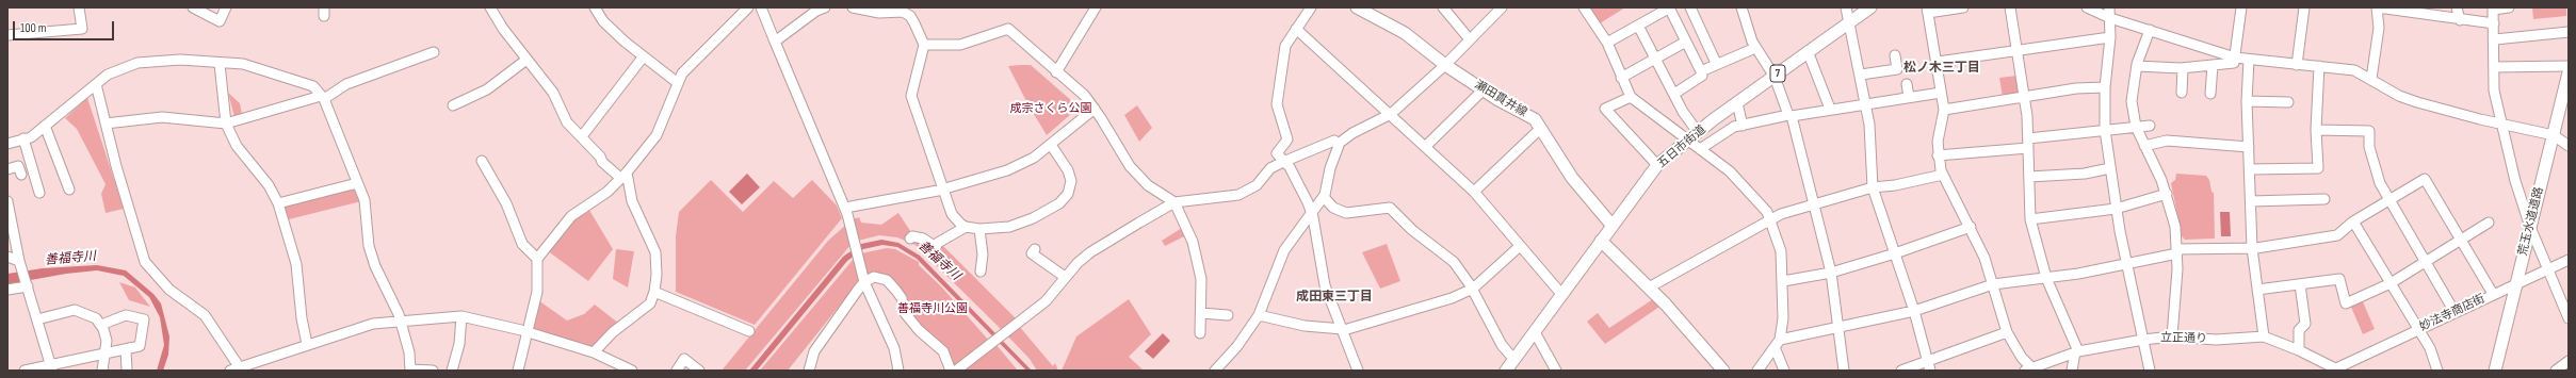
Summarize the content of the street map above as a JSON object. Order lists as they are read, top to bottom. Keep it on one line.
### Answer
{"streets":{"main road":["7","瀬田貫井線","五日市街道","荒玉水道道路"],"street":["妙法寺商店街","立正通り"]},"crossings":[["瀬田貫井線","五日市街道"],["荒玉水道道路","妙法寺商店街"],["妙法寺商店街","立正通り"]],"districts":["松ノ木三丁目","成田東三丁目"],"water":["善福寺川"],"parks":["成宗さくら公園","善福寺川公園"],"scale_bar":"100 m"}
